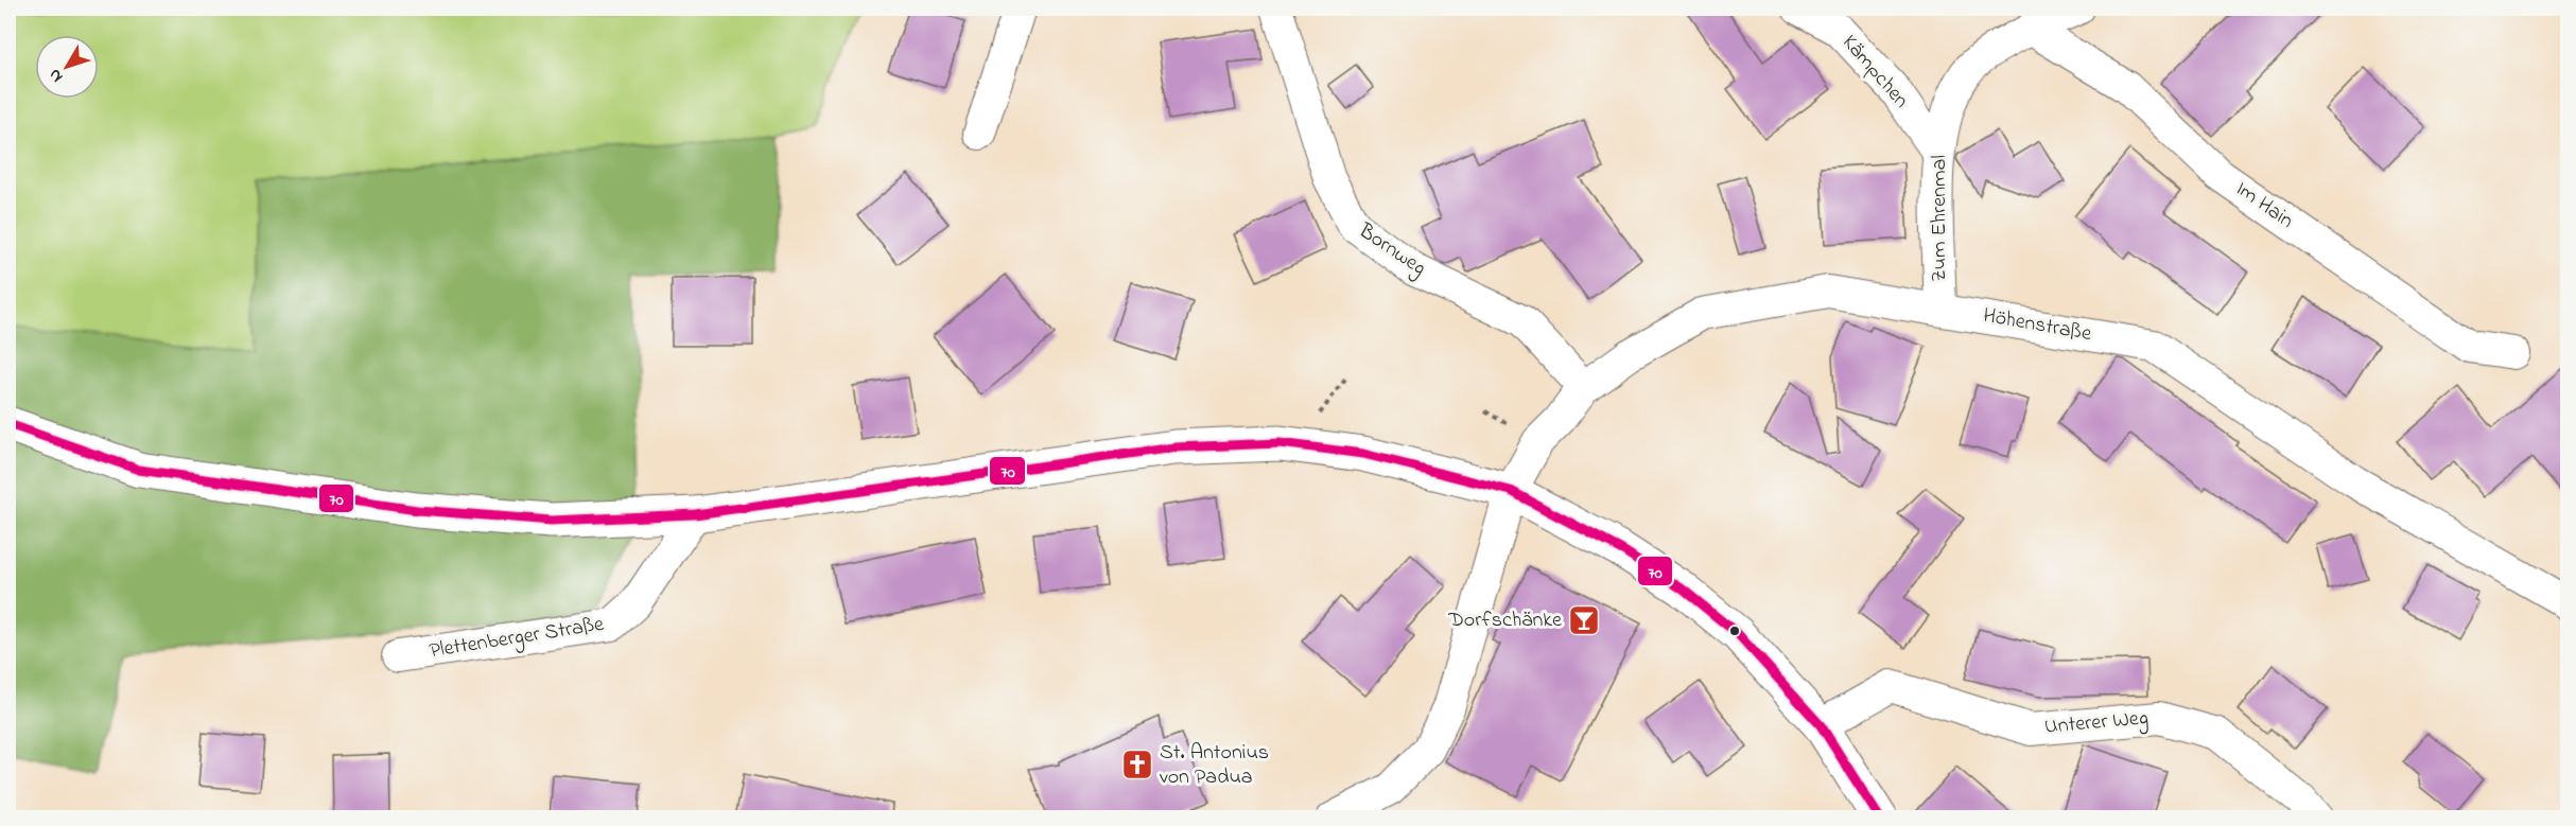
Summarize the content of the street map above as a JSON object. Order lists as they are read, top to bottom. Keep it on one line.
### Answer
{"streets":{"street":["Kämpchen","Im Hain","Zum Ehrenmal","Bornweg","Höhenstraße","Plettenberger Straße","Unterer Weg"]},"crossings":[["Kämpchen","Zum Ehrenmal"],["Im Hain","Zum Ehrenmal"],["Zum Ehrenmal","Höhenstraße"],["Bornweg","Höhenstraße"]],"places":{"bar":["Dorfschänke"],"church":["St. Antonius von Padua"]},"lines":["transit line 70"],"north":"bottom left"}
